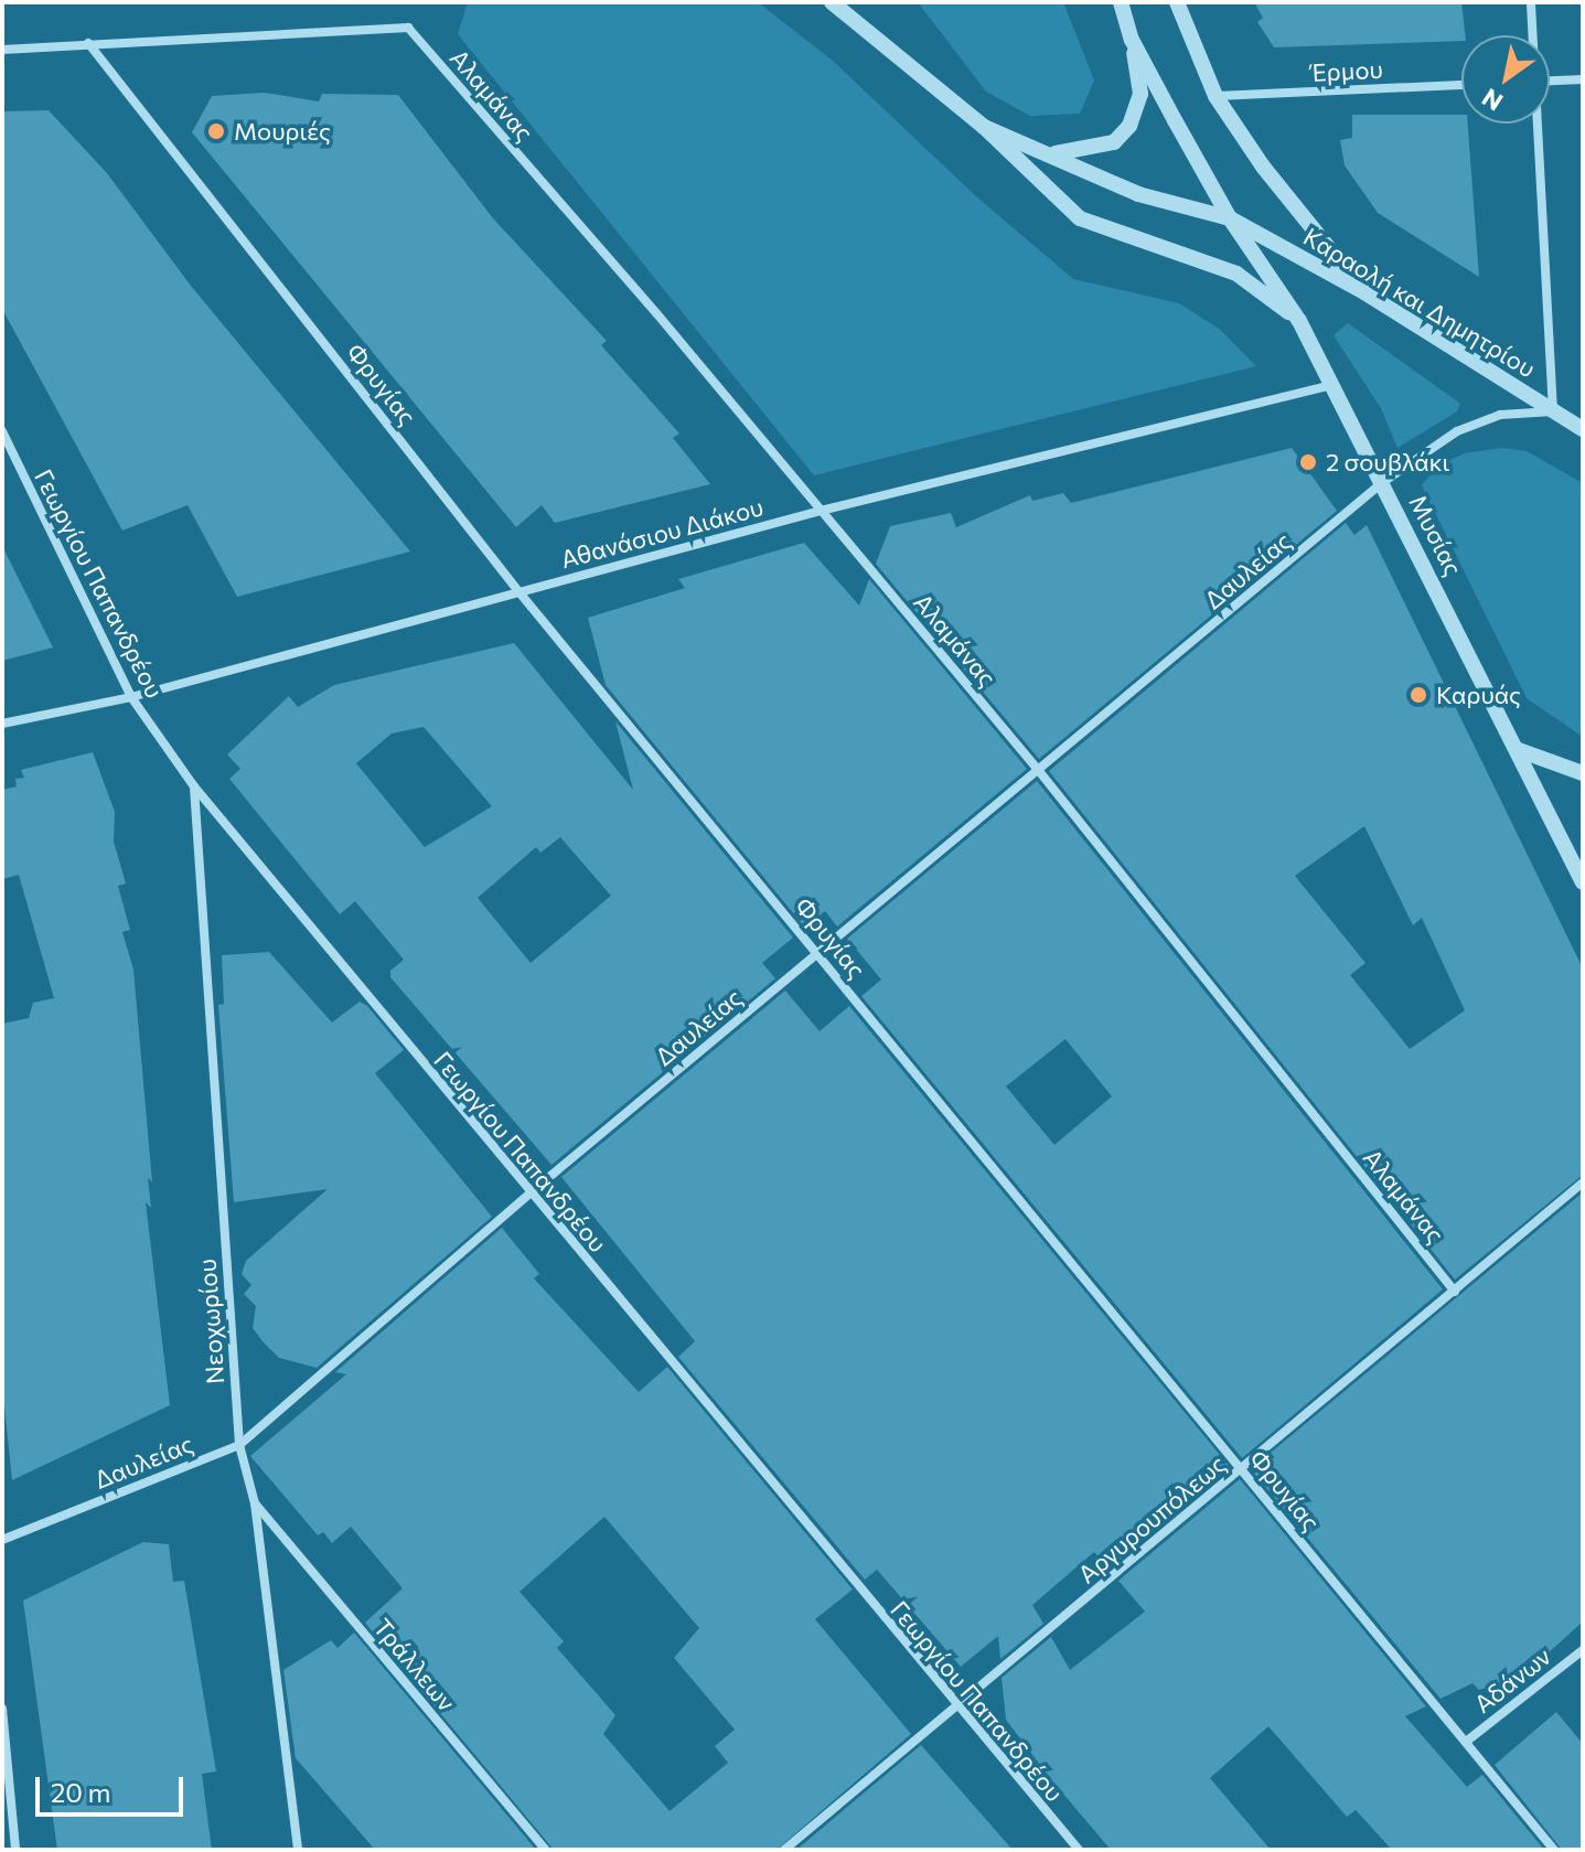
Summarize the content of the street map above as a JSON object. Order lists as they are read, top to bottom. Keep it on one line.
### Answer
{"streets":{"street":["Έρμου","Αλαμάνας","Καραολή και Δημητρίου","Φρυγίας","Αθανάσιου Διάκου","Μυσίας","Δαυλείας","Γεωργίου Παπανδρέου","Νεοχωρίου","Αργυρουπόλεως","Τράλλεων","Αδάνων"]},"crossings":[["Αλαμάνας","Φρυγίας"],["Αλαμάνας","Αθανάσιου Διάκου"],["Αλαμάνας","Δαυλείας"],["Αλαμάνας","Αργυρουπόλεως"],["Καραολή και Δημητρίου","Μυσίας"],["Καραολή και Δημητρίου","Δαυλείας"],["Φρυγίας","Αθανάσιου Διάκου"],["Φρυγίας","Δαυλείας"],["Φρυγίας","Αργυρουπόλεως"],["Φρυγίας","Αδάνων"],["Αθανάσιου Διάκου","Μυσίας"],["Αθανάσιου Διάκου","Γεωργίου Παπανδρέου"],["Μυσίας","Δαυλείας"],["Δαυλείας","Γεωργίου Παπανδρέου"],["Δαυλείας","Νεοχωρίου"],["Γεωργίου Παπανδρέου","Νεοχωρίου"],["Γεωργίου Παπανδρέου","Αργυρουπόλεως"],["Νεοχωρίου","Τράλλεων"]],"places":["Μουριές","2 σουβλάκι","Καρυάς"],"scale_bar":"20 m","north":"bottom left"}
